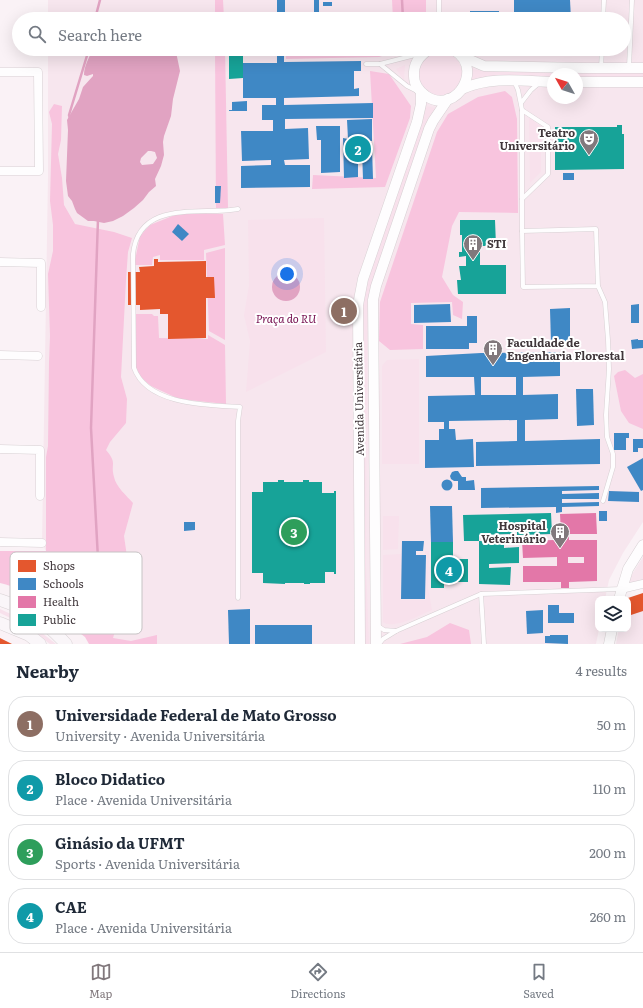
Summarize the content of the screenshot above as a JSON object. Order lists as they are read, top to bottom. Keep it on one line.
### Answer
{"streets":{"street":["Avenida Universitária"]},"parks":["Praça do RU"],"places":{"theatre":["Teatro Universitário"],"building":["STI","Faculdade de Engenharia Florestal","Hospital Veterinário"]},"legend":["Shops","Schools","Health","Public"],"north":"top left","page":{"search":"Search here","pins":["2","1","3","4"],"heading":["Nearby","4 results"],"list":[{"mark":"1","name":"Universidade Federal de Mato Grosso","note":"University · Avenida Universitária","value":"50 m"},{"mark":"2","name":"Bloco Didatico","note":"Place · Avenida Universitária","value":"110 m"},{"mark":"3","name":"Ginásio da UFMT","note":"Sports · Avenida Universitária","value":"200 m"},{"mark":"4","name":"CAE","note":"Place · Avenida Universitária","value":"260 m"}],"nav":["Map","Directions","Saved"]}}
